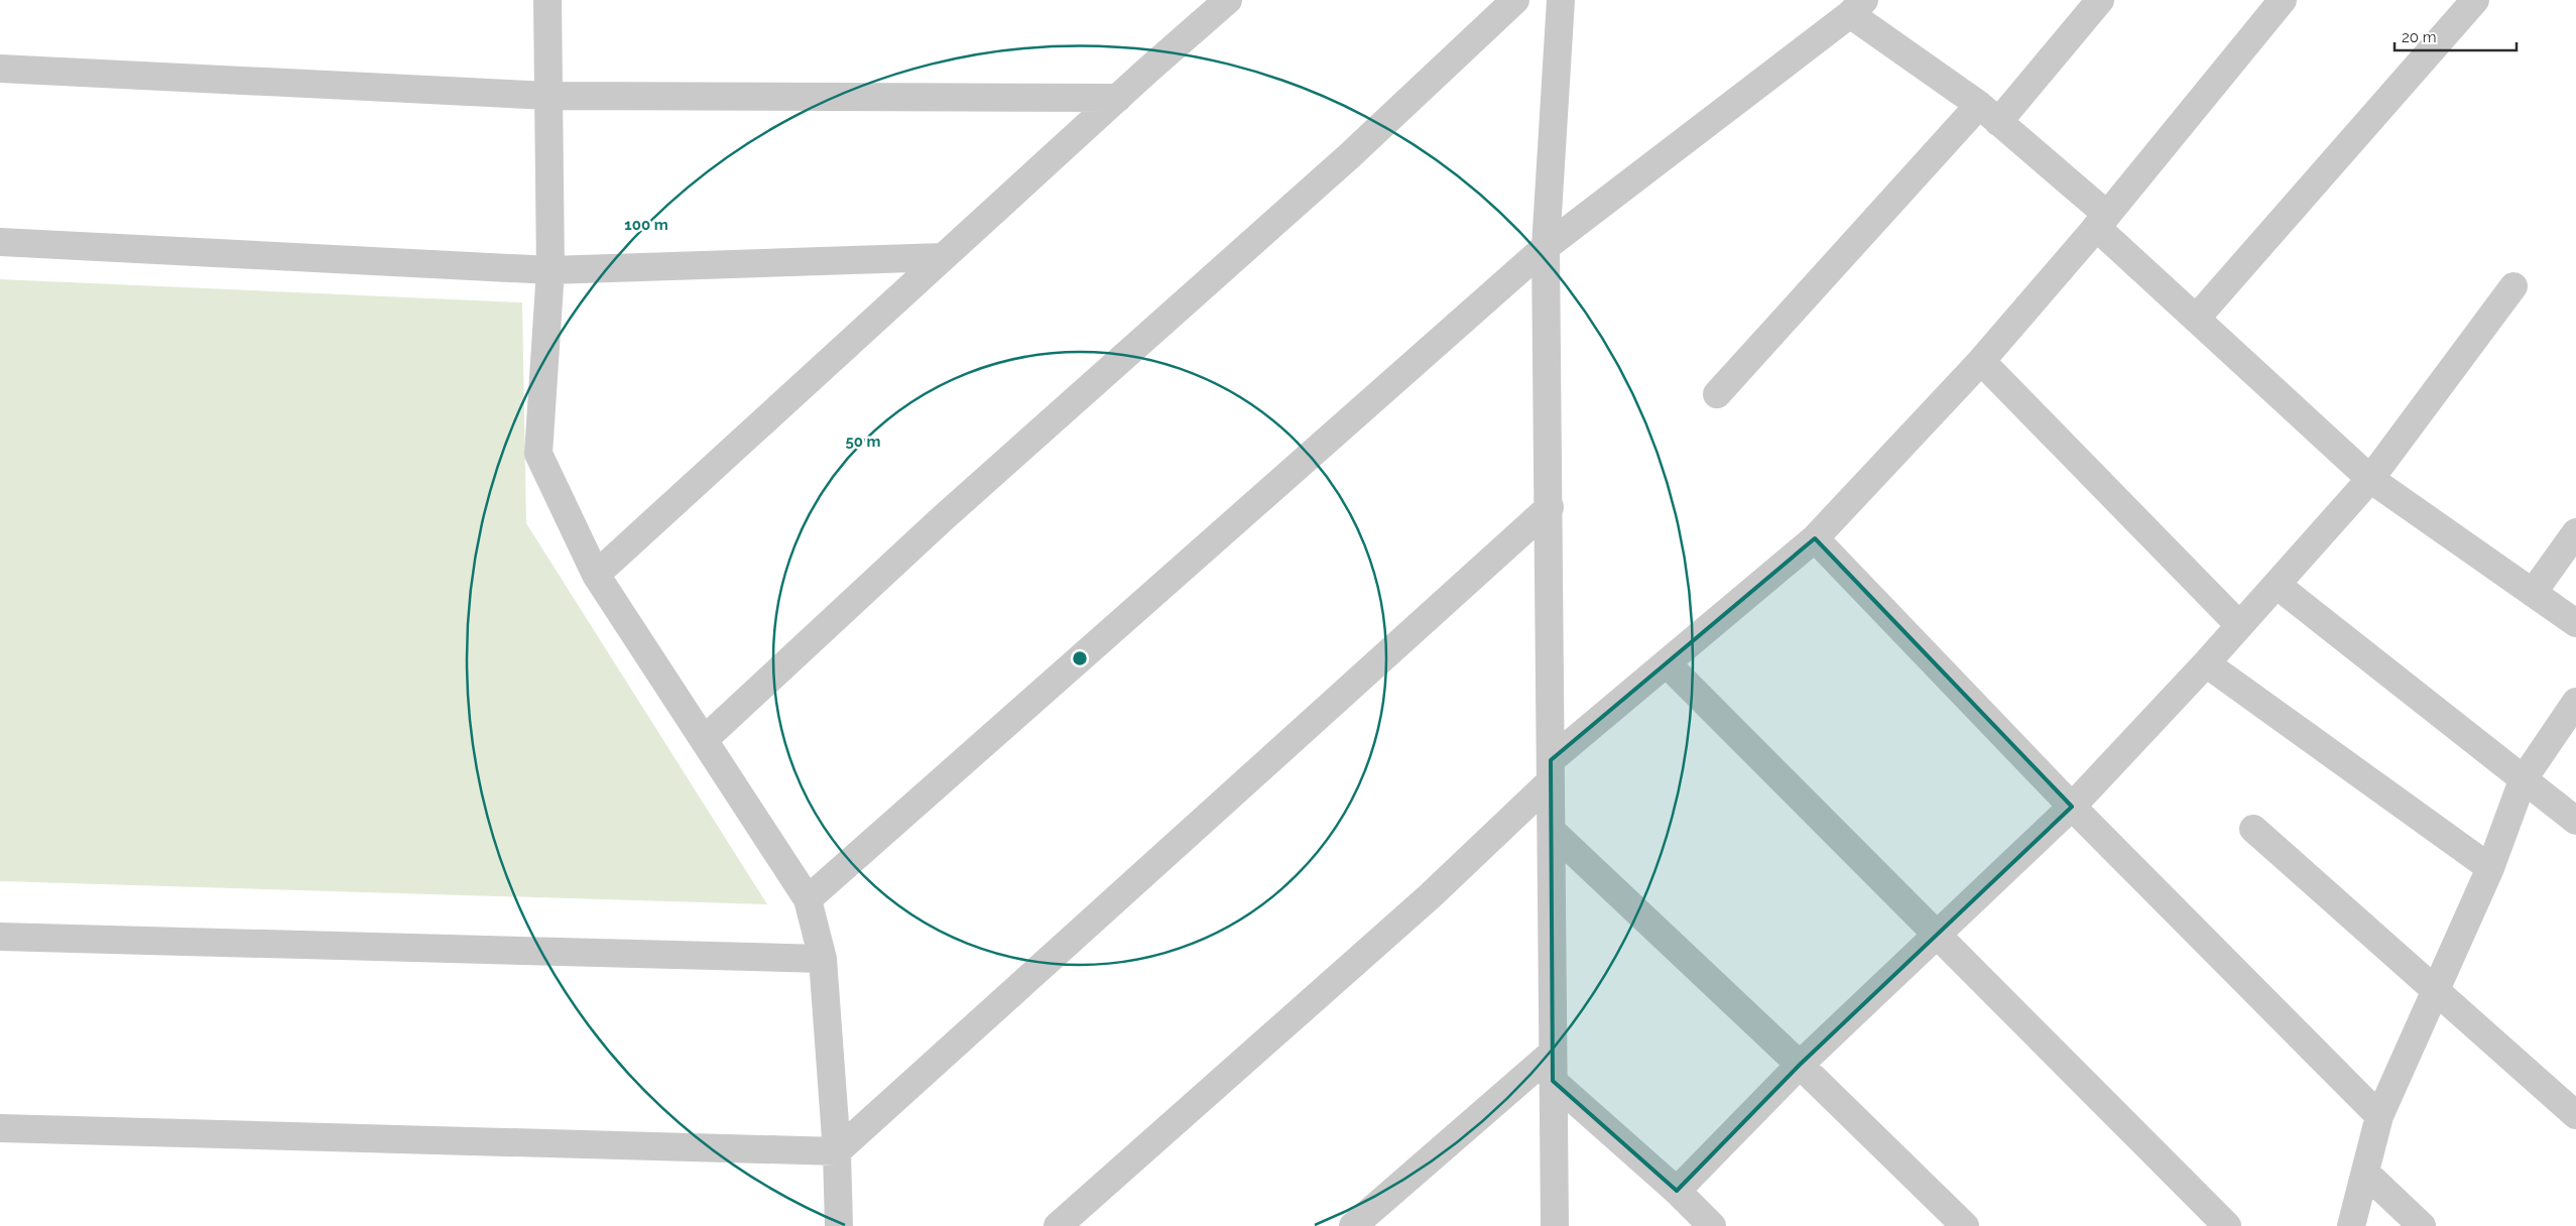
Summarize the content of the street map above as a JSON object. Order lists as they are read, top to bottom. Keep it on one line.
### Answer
{"scale_bar":"20 m","rings":["100 m","50 m"]}
